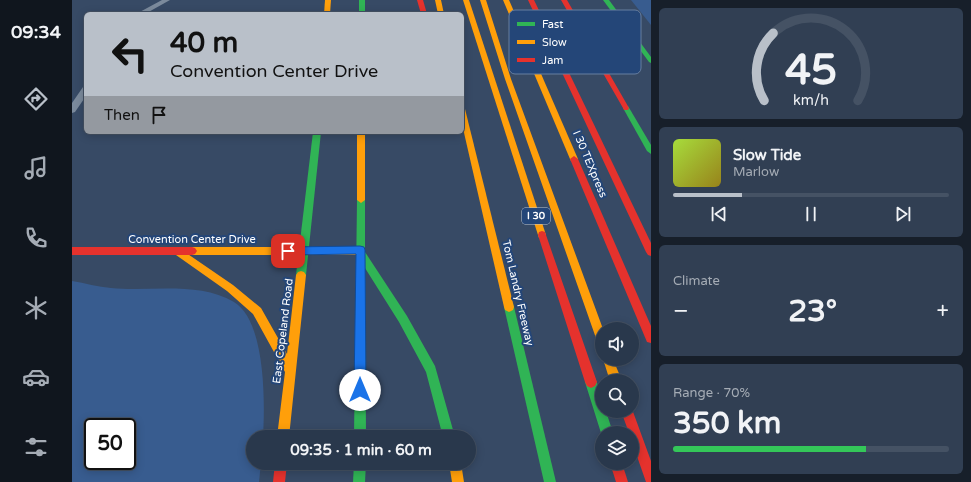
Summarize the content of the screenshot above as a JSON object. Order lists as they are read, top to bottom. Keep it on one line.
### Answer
{"streets":{"main road":["I 30 TEXpress","I 30","Convention Center Drive","Tom Landry Freeway","East Copeland Road"]},"crossings":[["Convention Center Drive","East Copeland Road"]],"legend":["Fast","Slow","Jam"],"page":{"tabs":"09:34","turn":["40 m","Convention Center Drive"],"then":"Then","song":["Slow Tide","Marlow"],"tile":["Climate",["Range · 70%","350 km"]],"heat":["−","23°","+"],"limit":"50","trip":"09:35 · 1 min · 60 m","gauge":["45","km/h"]}}
